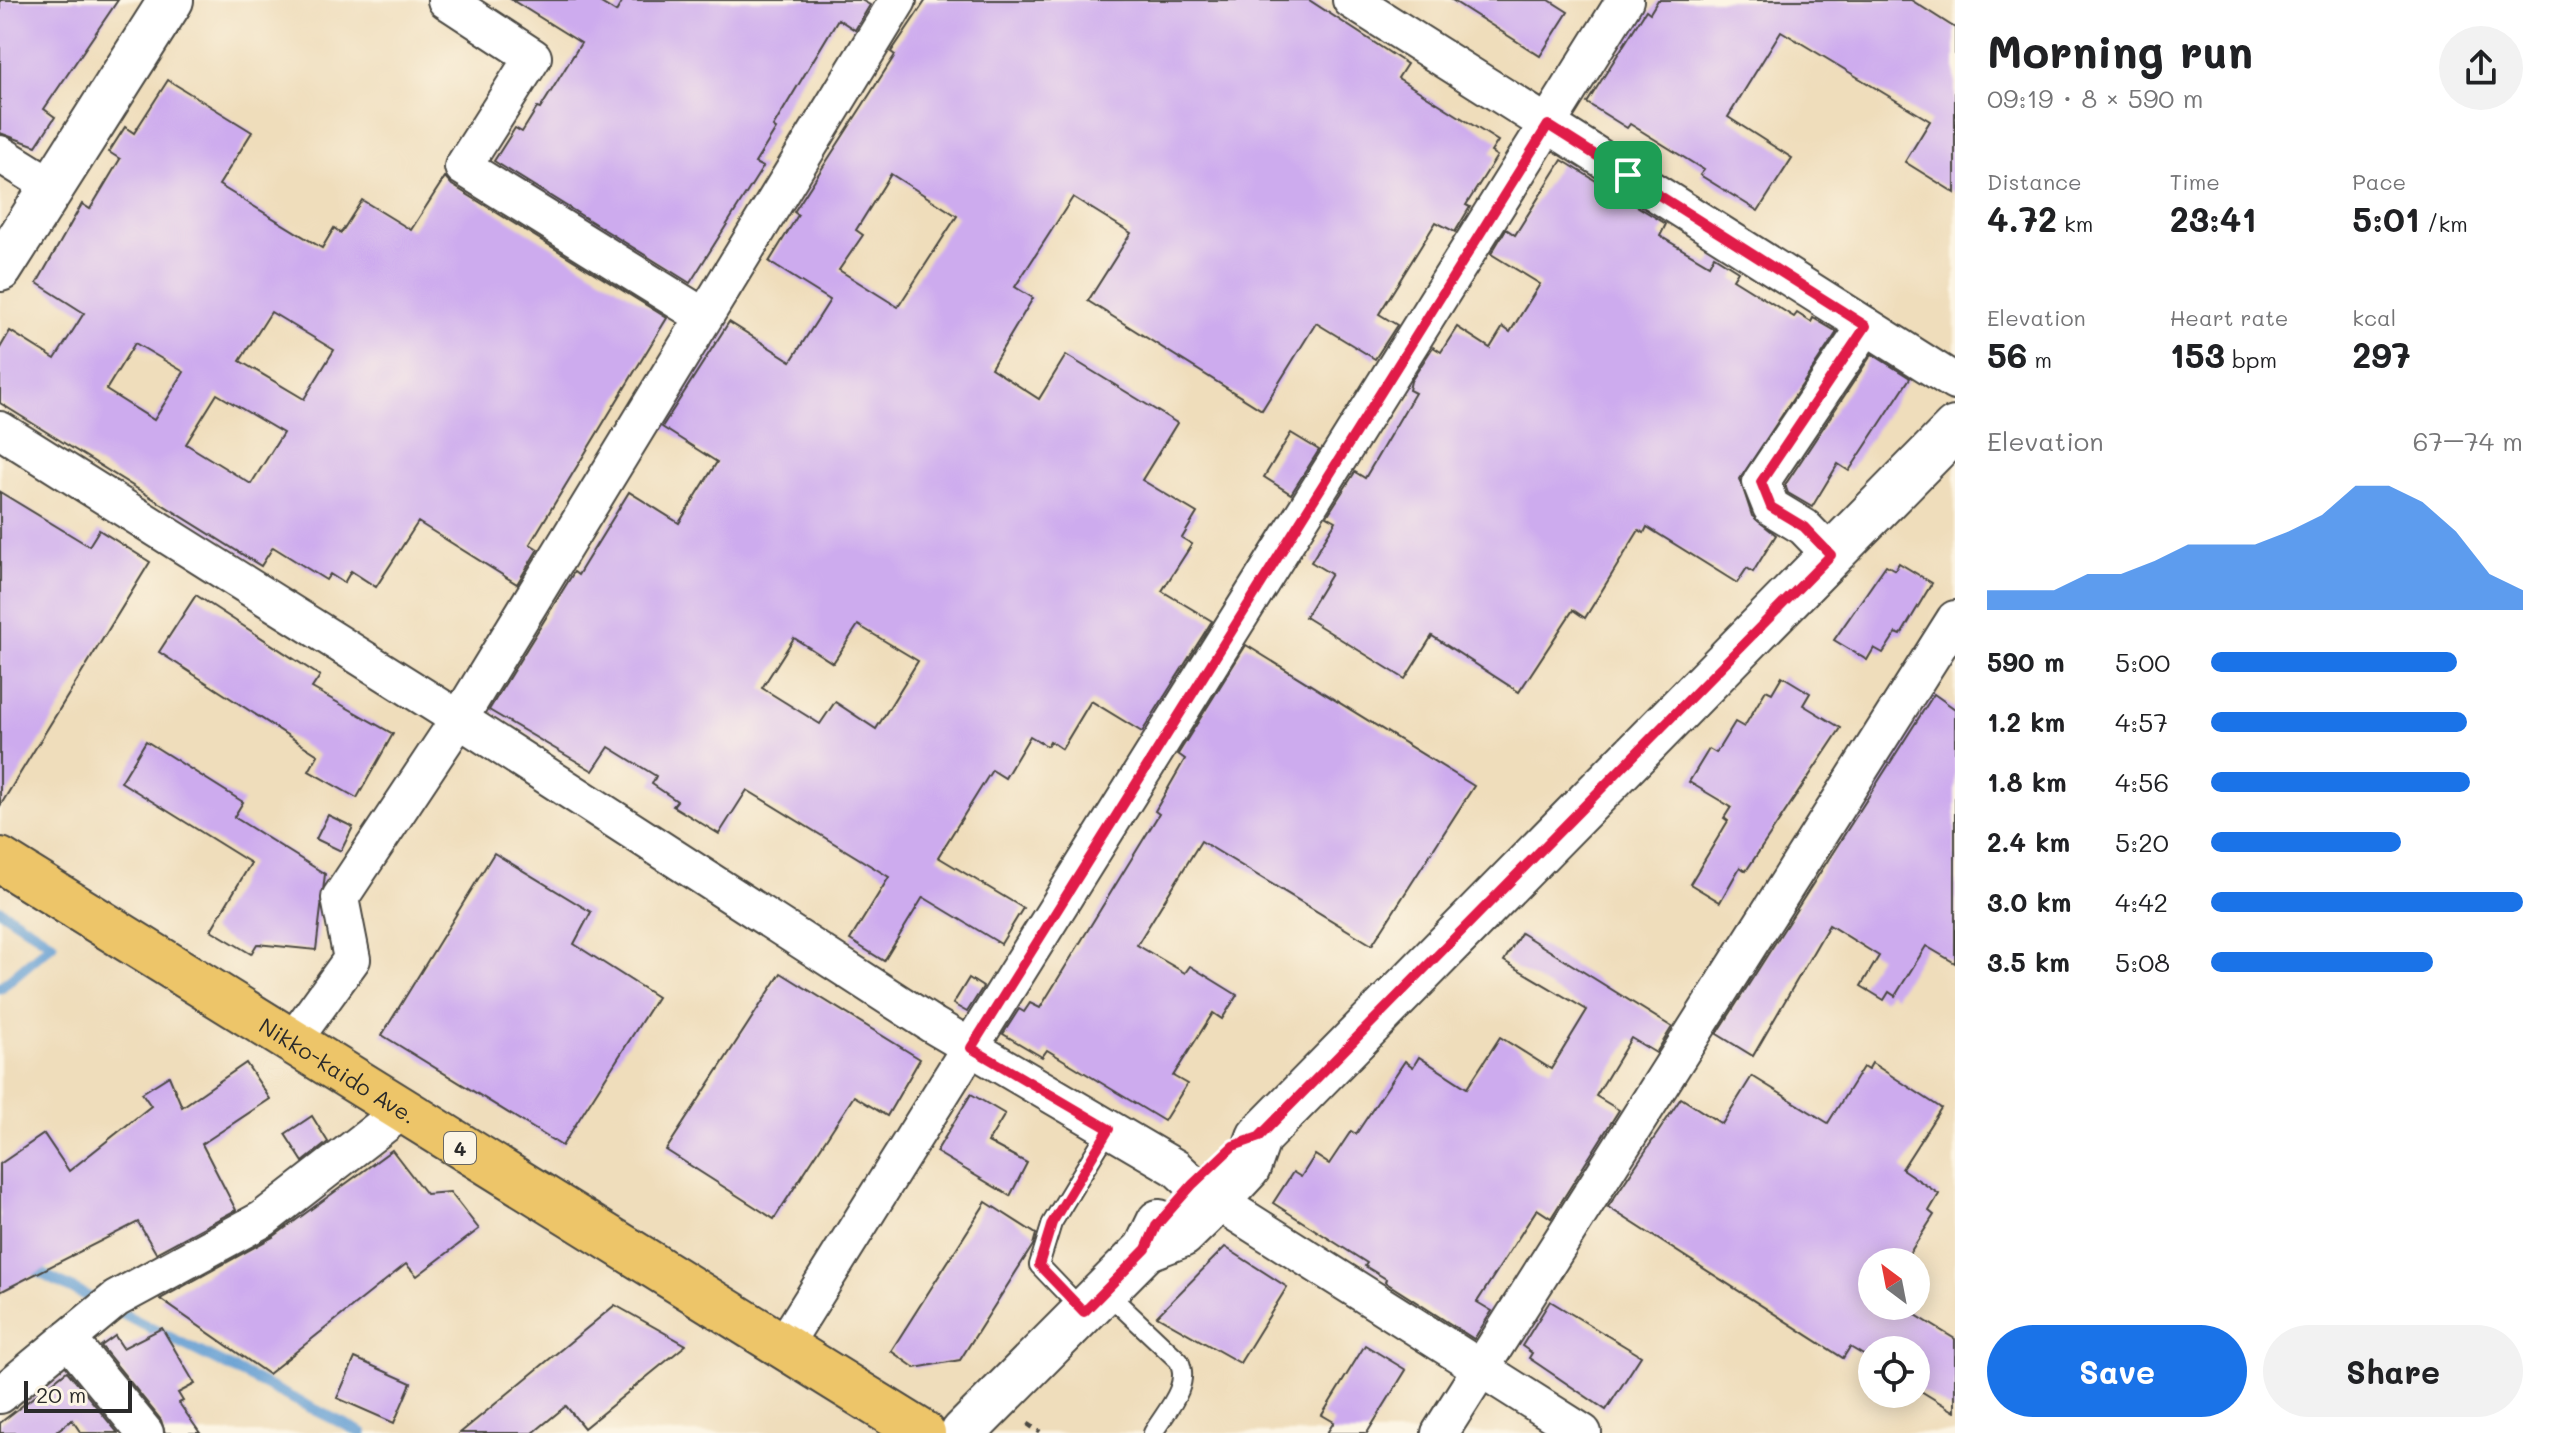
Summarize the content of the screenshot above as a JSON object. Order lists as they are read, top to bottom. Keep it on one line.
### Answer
{"streets":{"highway":["Nikko-kaido Ave.","4"]},"scale_bar":"20 m","north":"top left","page":{"heading":["Morning run","09:19 · 8 × 590 m"],"stats":[["Distance","4.72 km"],["Time","23:41"],["Pace","5:01 /km"],["Elevation","56 m"],["Heart rate","153 bpm"],["kcal","297"]],"chart":["Elevation","67–74 m"],"list":[{"name":"590 m","note":"5:00"},{"name":"1.2 km","note":"4:57"},{"name":"1.8 km","note":"4:56"},{"name":"2.4 km","note":"5:20"},{"name":"3.0 km","note":"4:42"},{"name":"3.5 km","note":"5:08"}],"buttons":["Save","Share"],"scale":"20 m"}}
